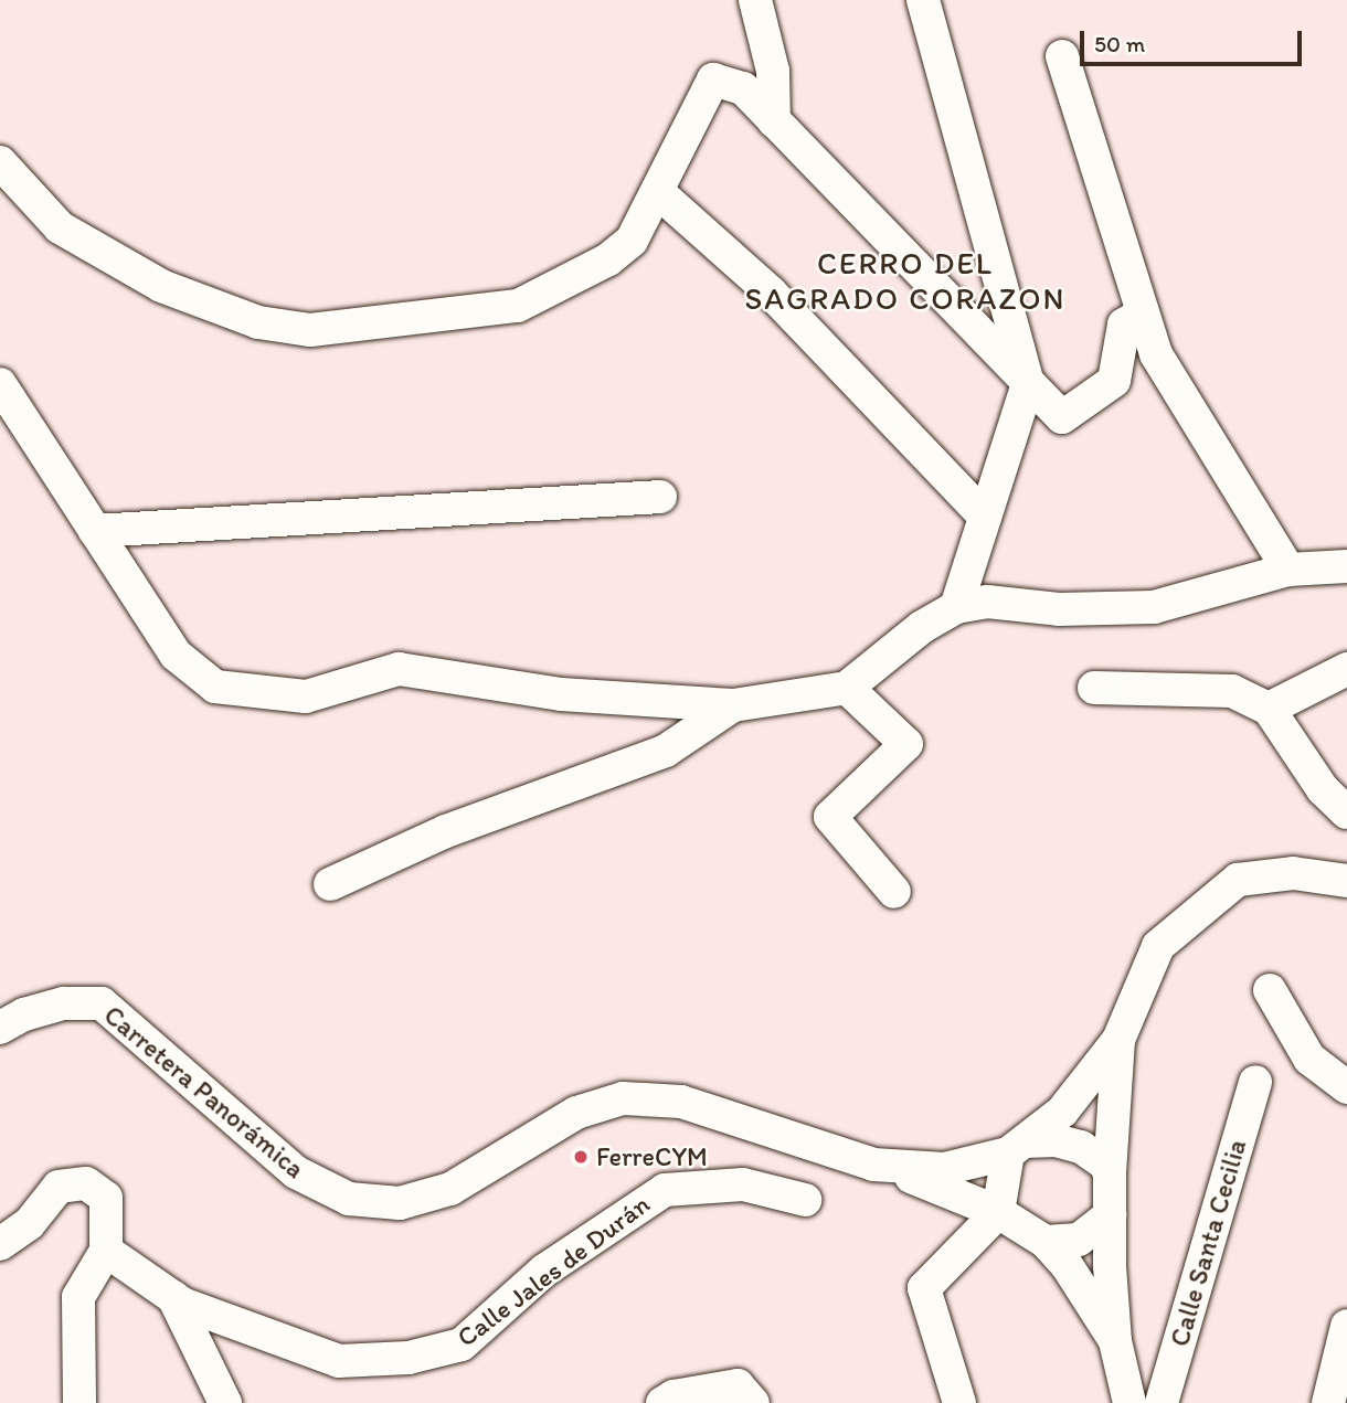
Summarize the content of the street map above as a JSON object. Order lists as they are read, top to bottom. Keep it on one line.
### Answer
{"streets":{"street":["Carretera Panorámica","Calle Santa Cecilia","Calle Jales de Durán"]},"districts":["CERRO DEL SAGRADO CORAZON"],"places":["FerreCYM"],"scale_bar":"50 m"}
